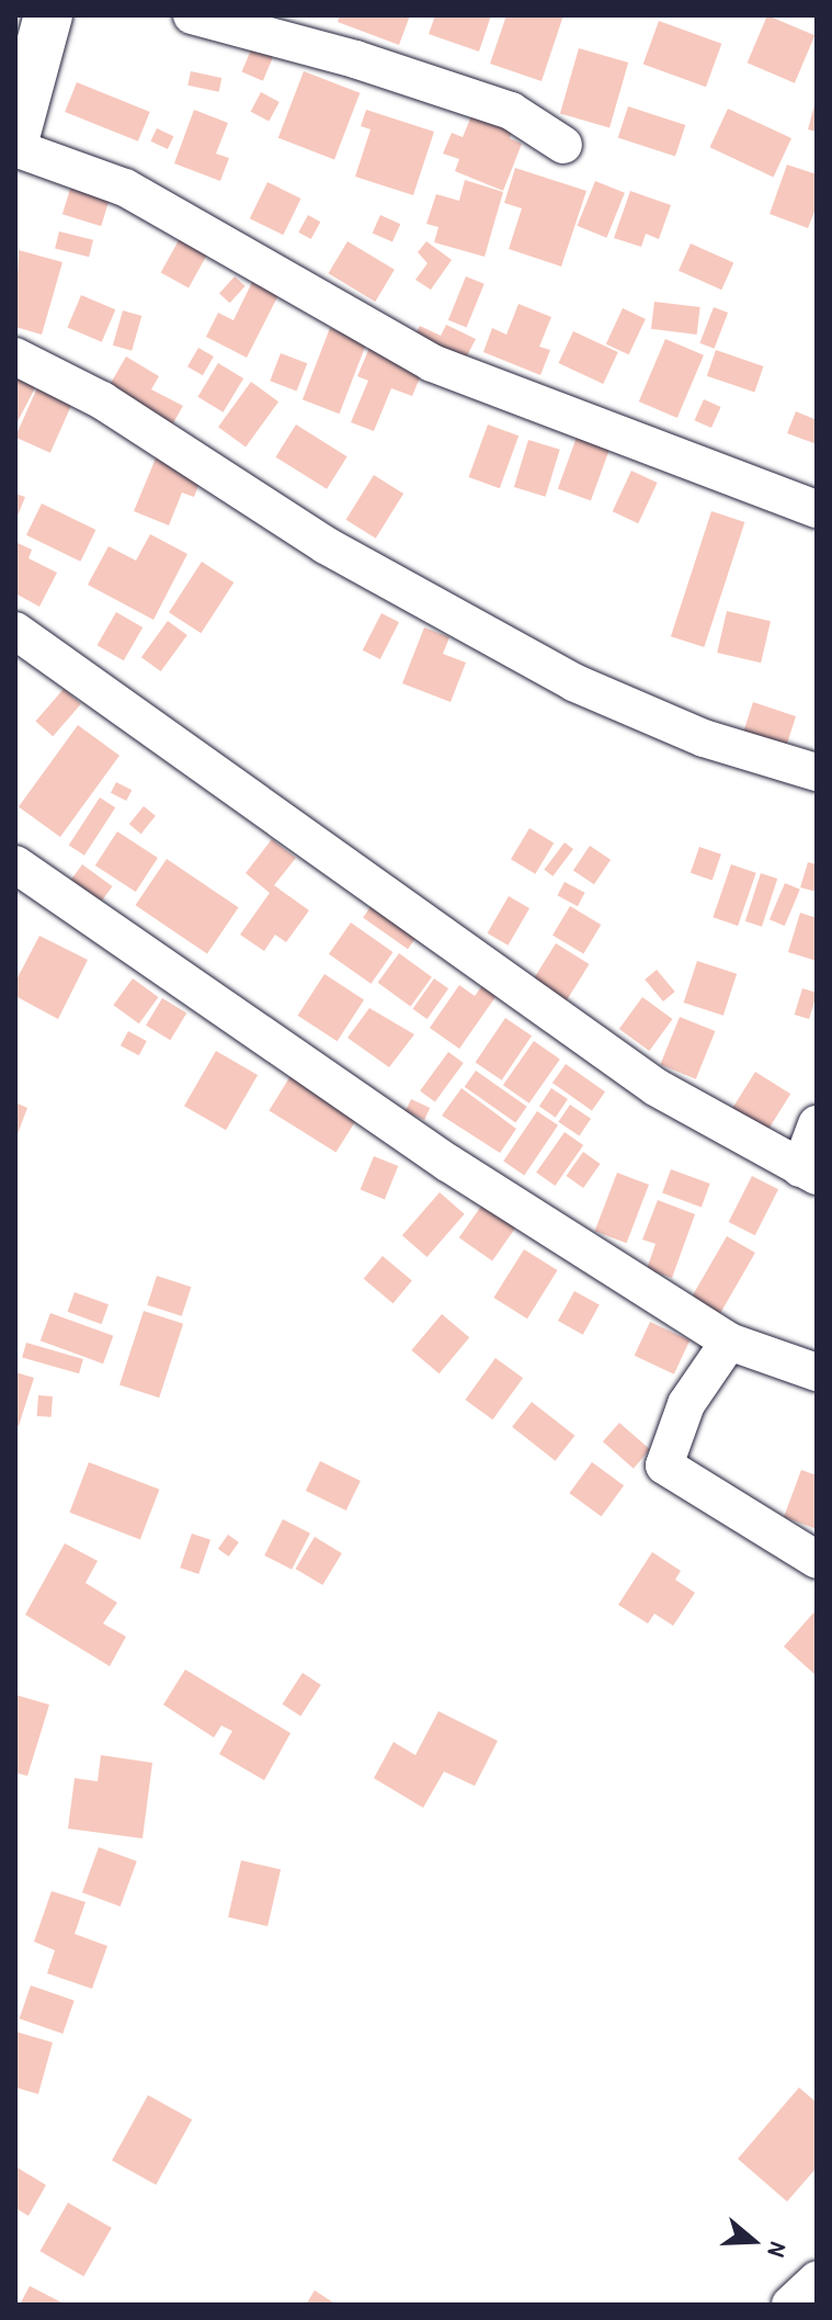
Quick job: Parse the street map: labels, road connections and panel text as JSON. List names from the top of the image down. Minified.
{"north":"right"}
